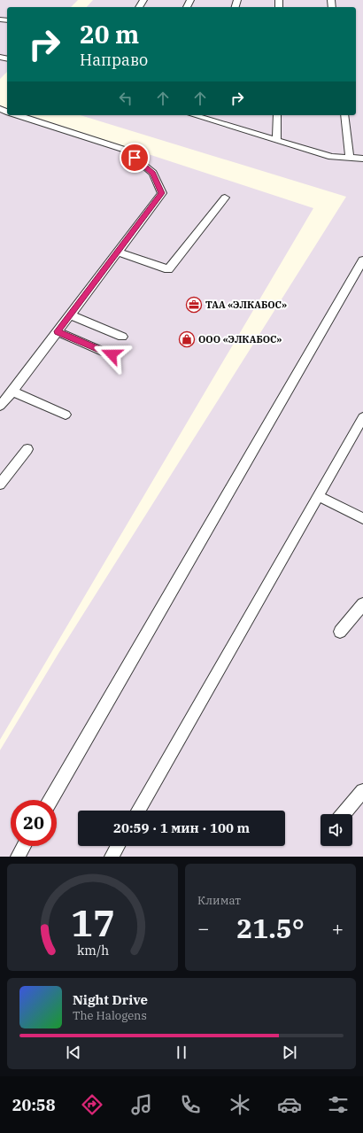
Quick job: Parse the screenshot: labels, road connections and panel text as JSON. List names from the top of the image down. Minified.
{"places":{"office":["ТАА «ЭЛКАБОС»"],"shop":["ООО «ЭЛКАБОС»"]},"page":{"turn":["20 m","Направо"],"limit":"20","trip":"20:59 · 1 мин · 100 m","tile":"Климат","heat":["−","21.5°","+"],"song":["Night Drive","The Halogens"],"tabs":"20:58","gauge":["17","km/h"]}}
